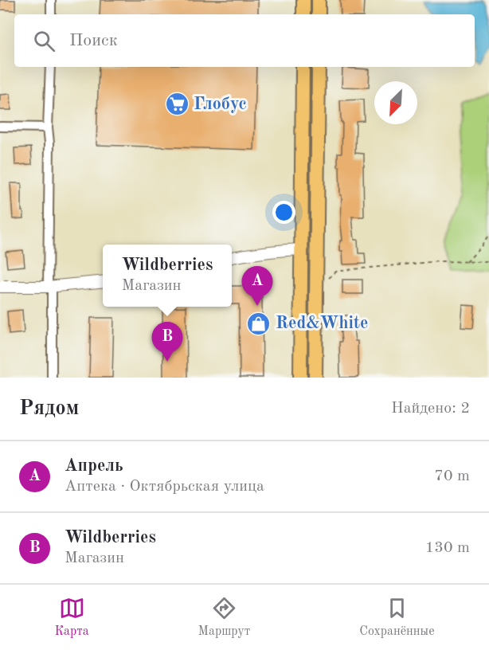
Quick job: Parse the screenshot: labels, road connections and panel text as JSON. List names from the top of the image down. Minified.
{"places":{"supermarket":["Глобус"],"shop":["Red&White"]},"north":"bottom left","page":{"search":"Поиск","popup":["Wildberries","Магазин"],"pins":["A","B"],"heading":["Рядом","Найдено: 2"],"list":[{"mark":"A","name":"Апрель","note":"Аптека · Октябрьская улица","value":"70 m"},{"mark":"B","name":"Wildberries","note":"Магазин","value":"130 m"}],"nav":["Карта","Маршрут","Сохранённые"]}}
